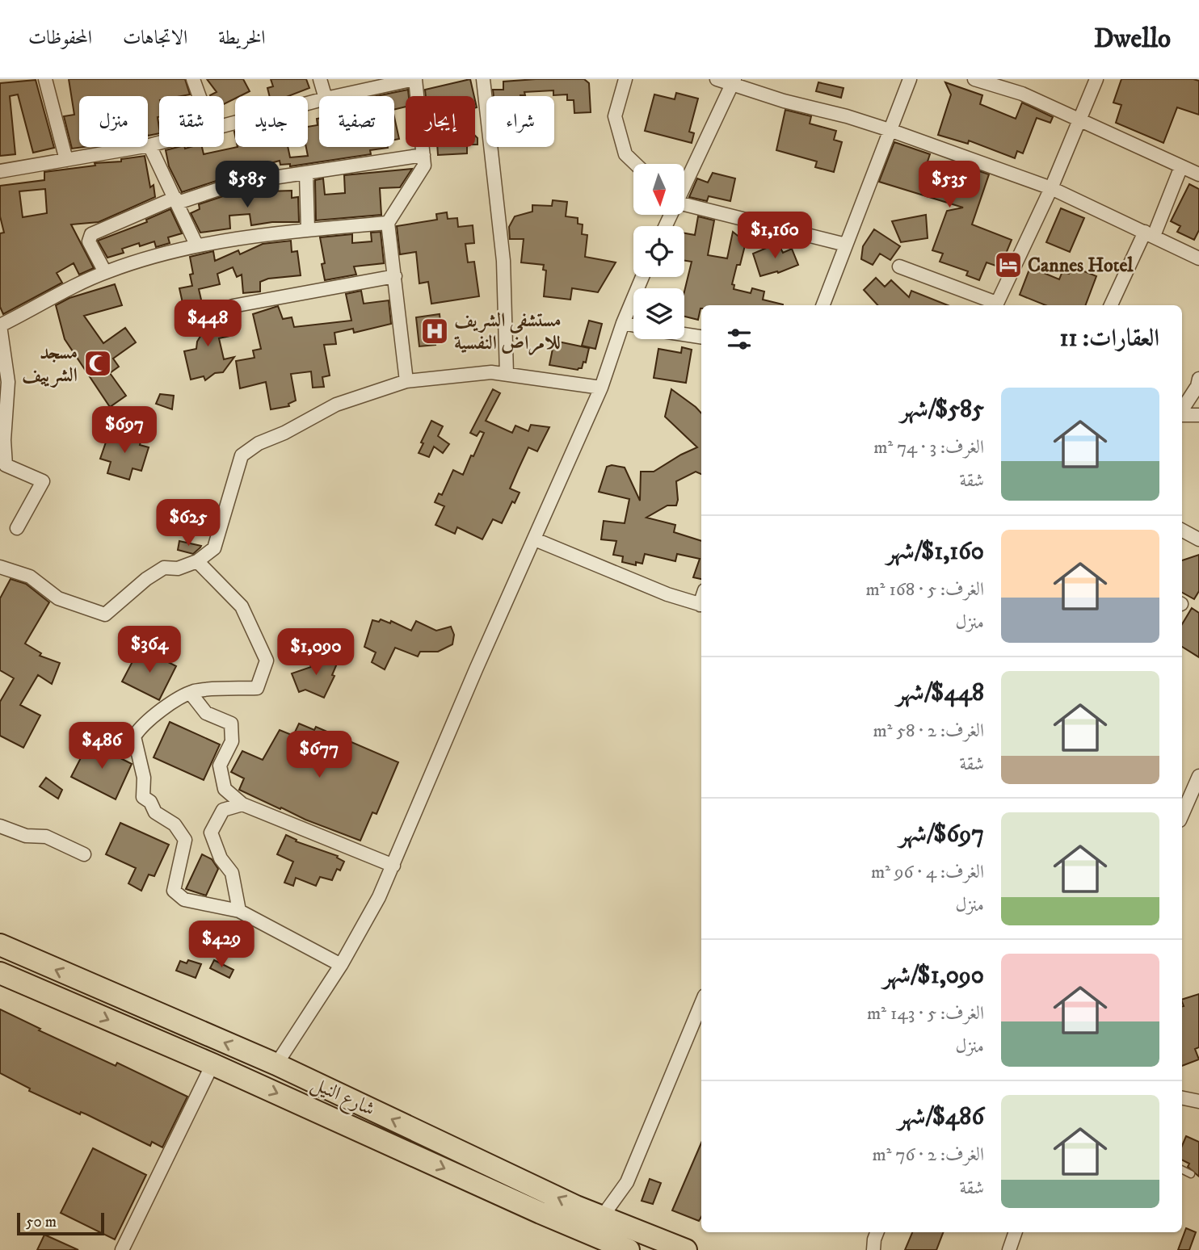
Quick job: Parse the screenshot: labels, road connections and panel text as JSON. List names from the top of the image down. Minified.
{"streets":{"main road":["شارع النيل"]},"places":{"hotel":["Cannes Hotel"],"hospital":["مستشفى الشريف للامراض النفسية"],"mosque":["مسجد الشرييف"]},"scale_bar":"50 m","north":"bottom","page":{"header":"Dwello","nav":["الخريطة","الاتجاهات","المحفوظات"],"chip":["شراء","إيجار","تصفية","جديد","شقة","منزل"],"price":["$585","$535","$1,160","$448","$697","$625","$364","$1,090","$486","$677","$429"],"heading":"العقارات: 11","list":[{"name":"$585/شهر","note":"الغرف: 3 · 74 m² · شقة"},{"name":"$1,160/شهر","note":"الغرف: 5 · 168 m² · منزل"},{"name":"$448/شهر","note":"الغرف: 2 · 58 m² · شقة"},{"name":"$697/شهر","note":"الغرف: 4 · 96 m² · منزل"},{"name":"$1,090/شهر","note":"الغرف: 5 · 143 m² · منزل"},{"name":"$486/شهر","note":"الغرف: 2 · 76 m² · شقة"}],"scale":"50 m"}}
